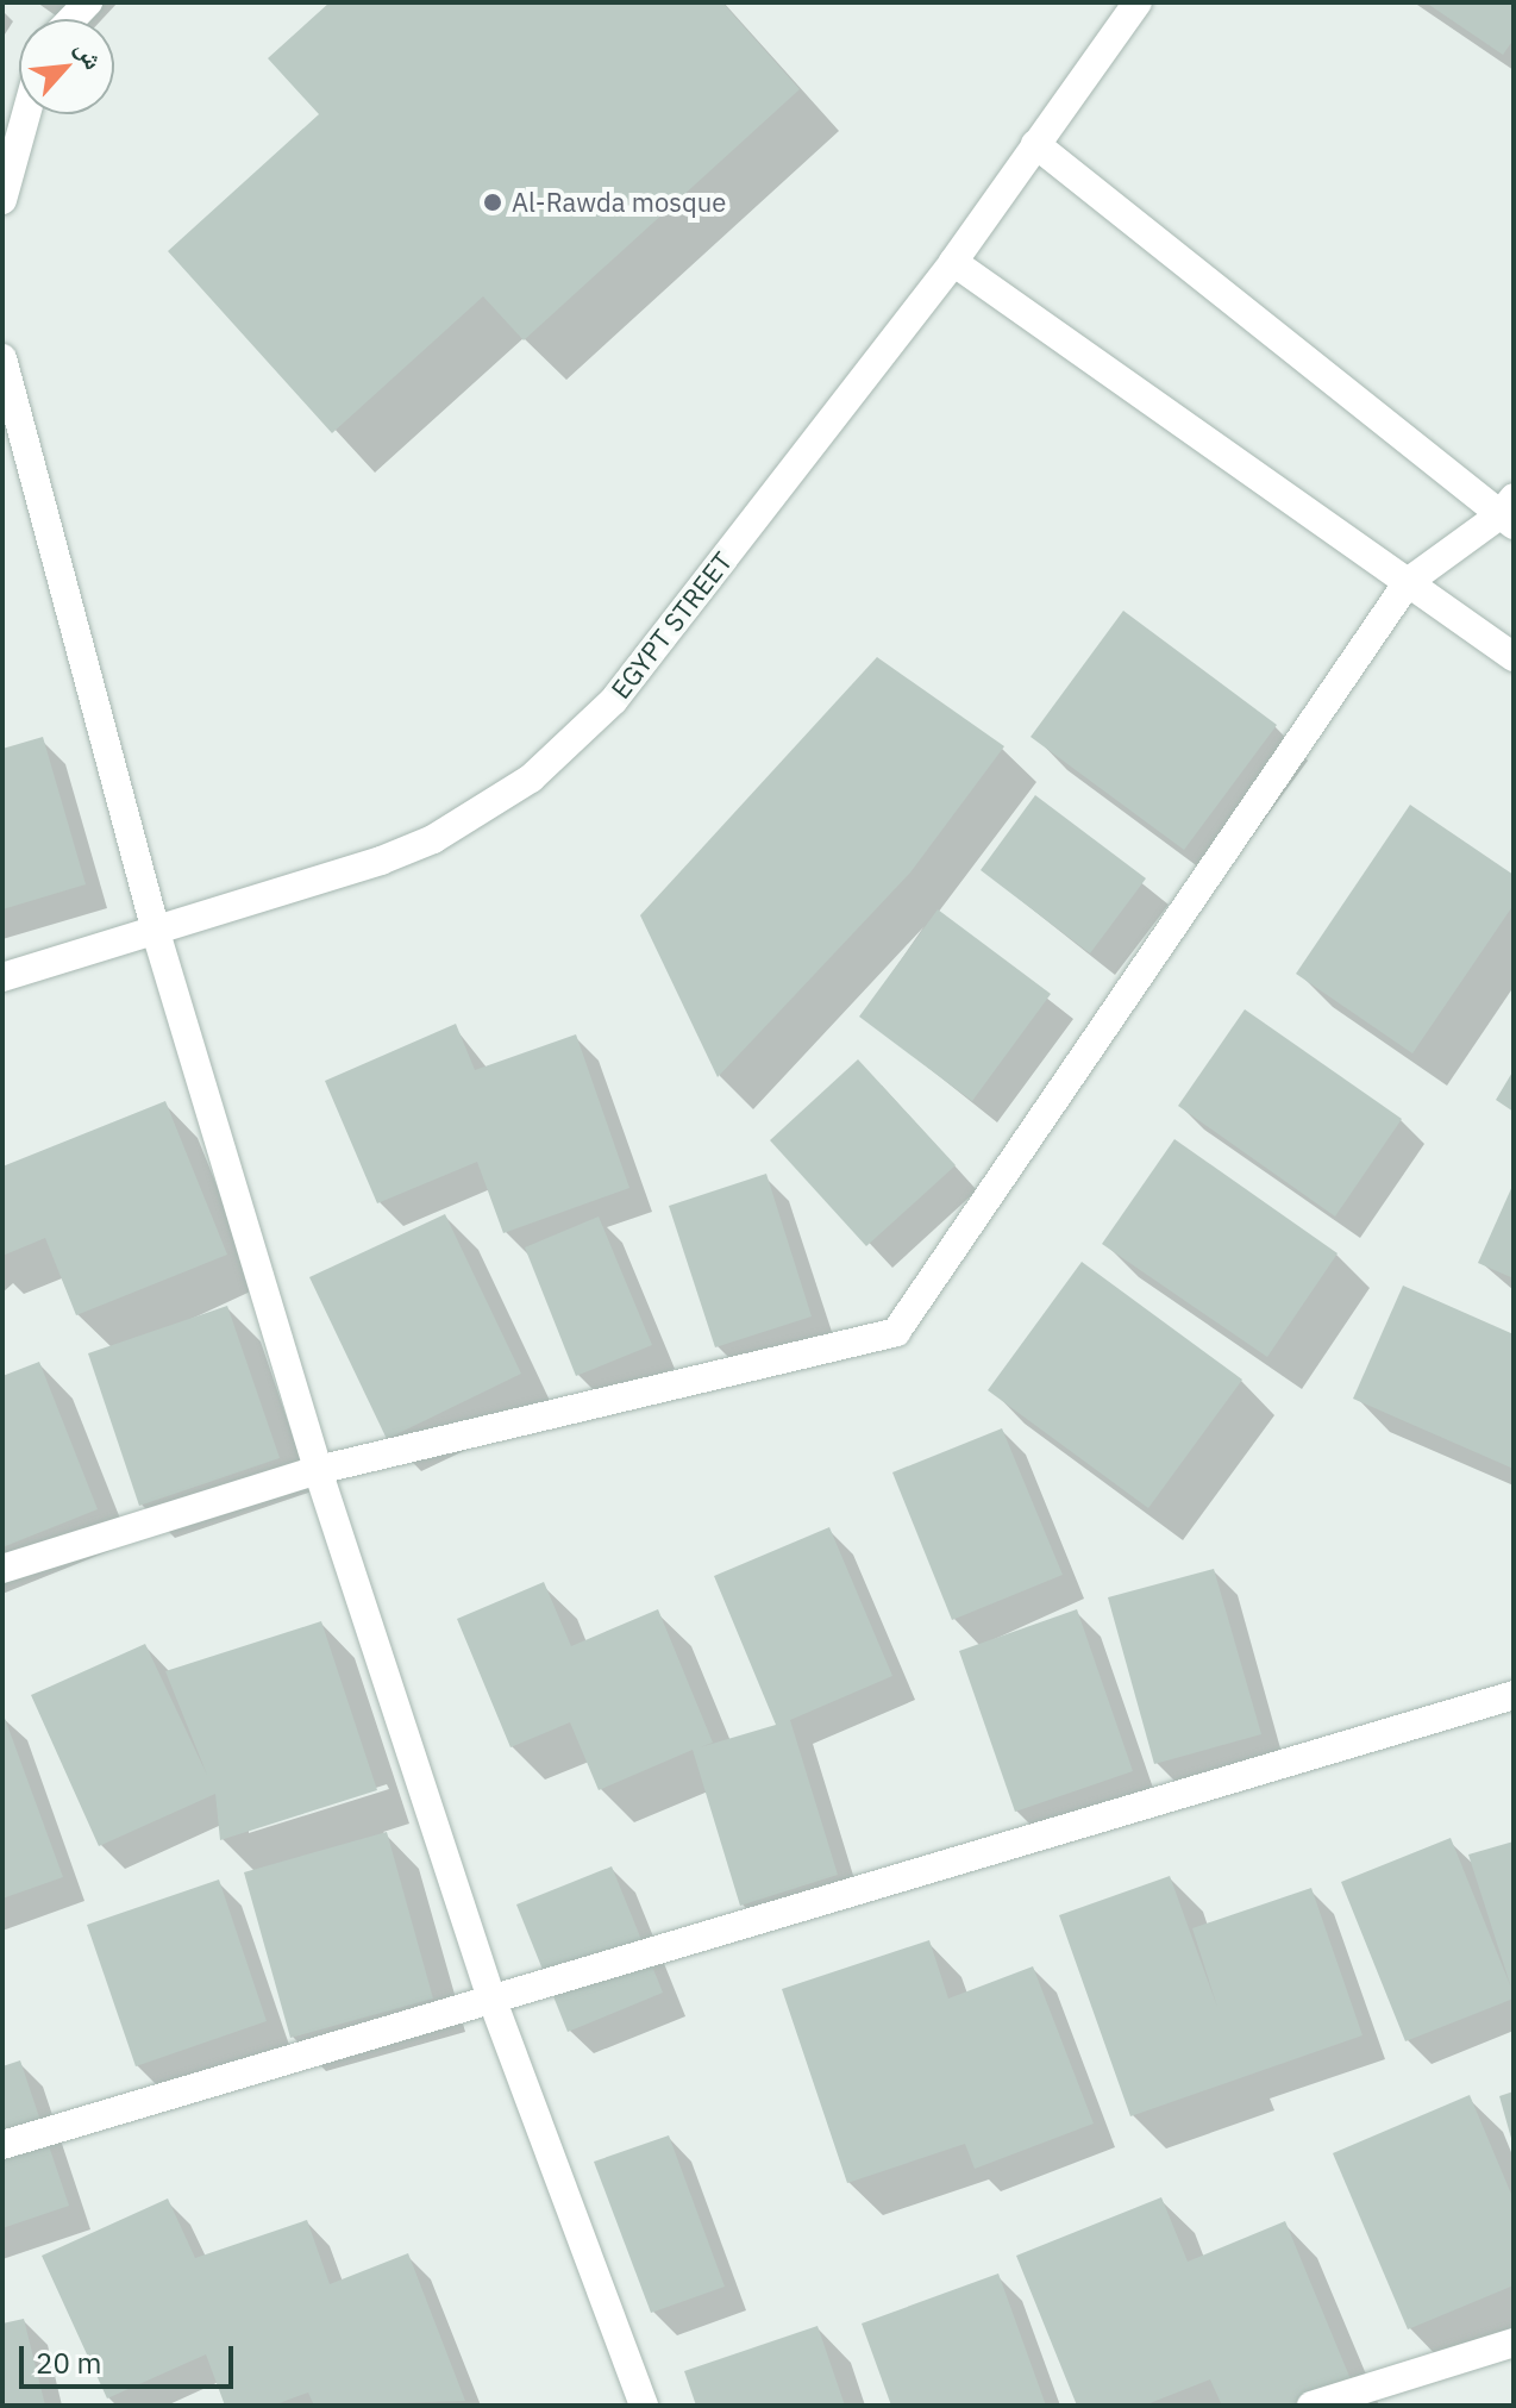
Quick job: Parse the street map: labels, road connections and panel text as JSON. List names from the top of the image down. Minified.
{"streets":{"street":["EGYPT STREET"]},"places":["Al-Rawda mosque"],"scale_bar":"20 m","north":"top right"}
